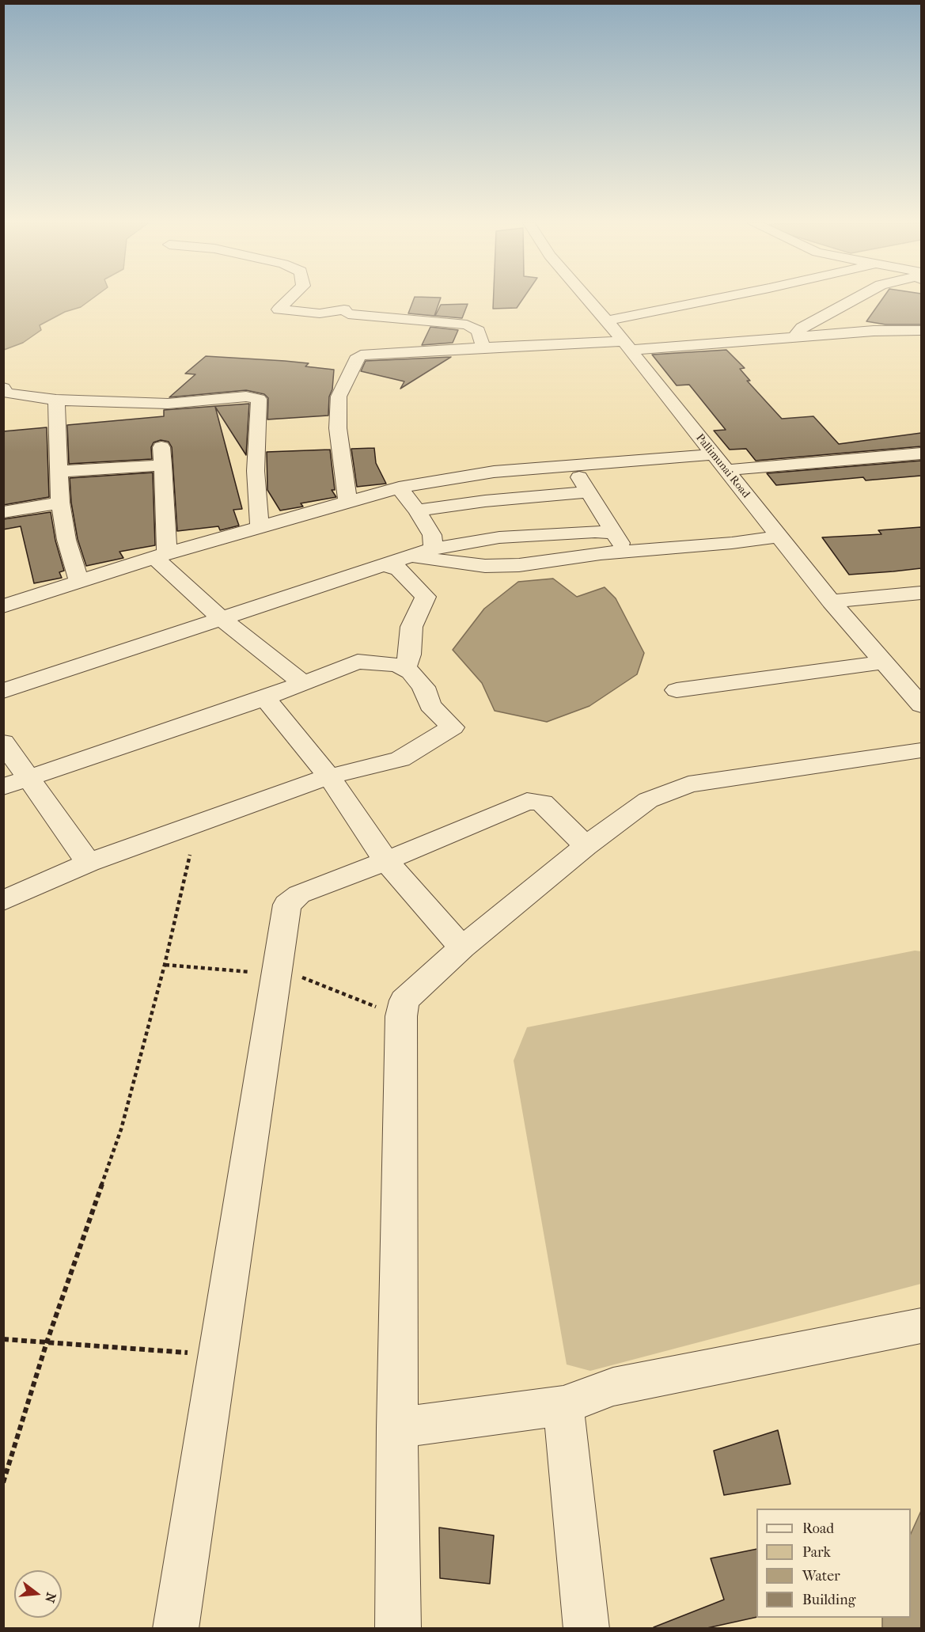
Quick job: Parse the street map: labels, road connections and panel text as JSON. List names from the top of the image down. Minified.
{"streets":{"street":["Pallimunai Road"]},"legend":["Road","Park","Water","Building"],"north":"right"}
